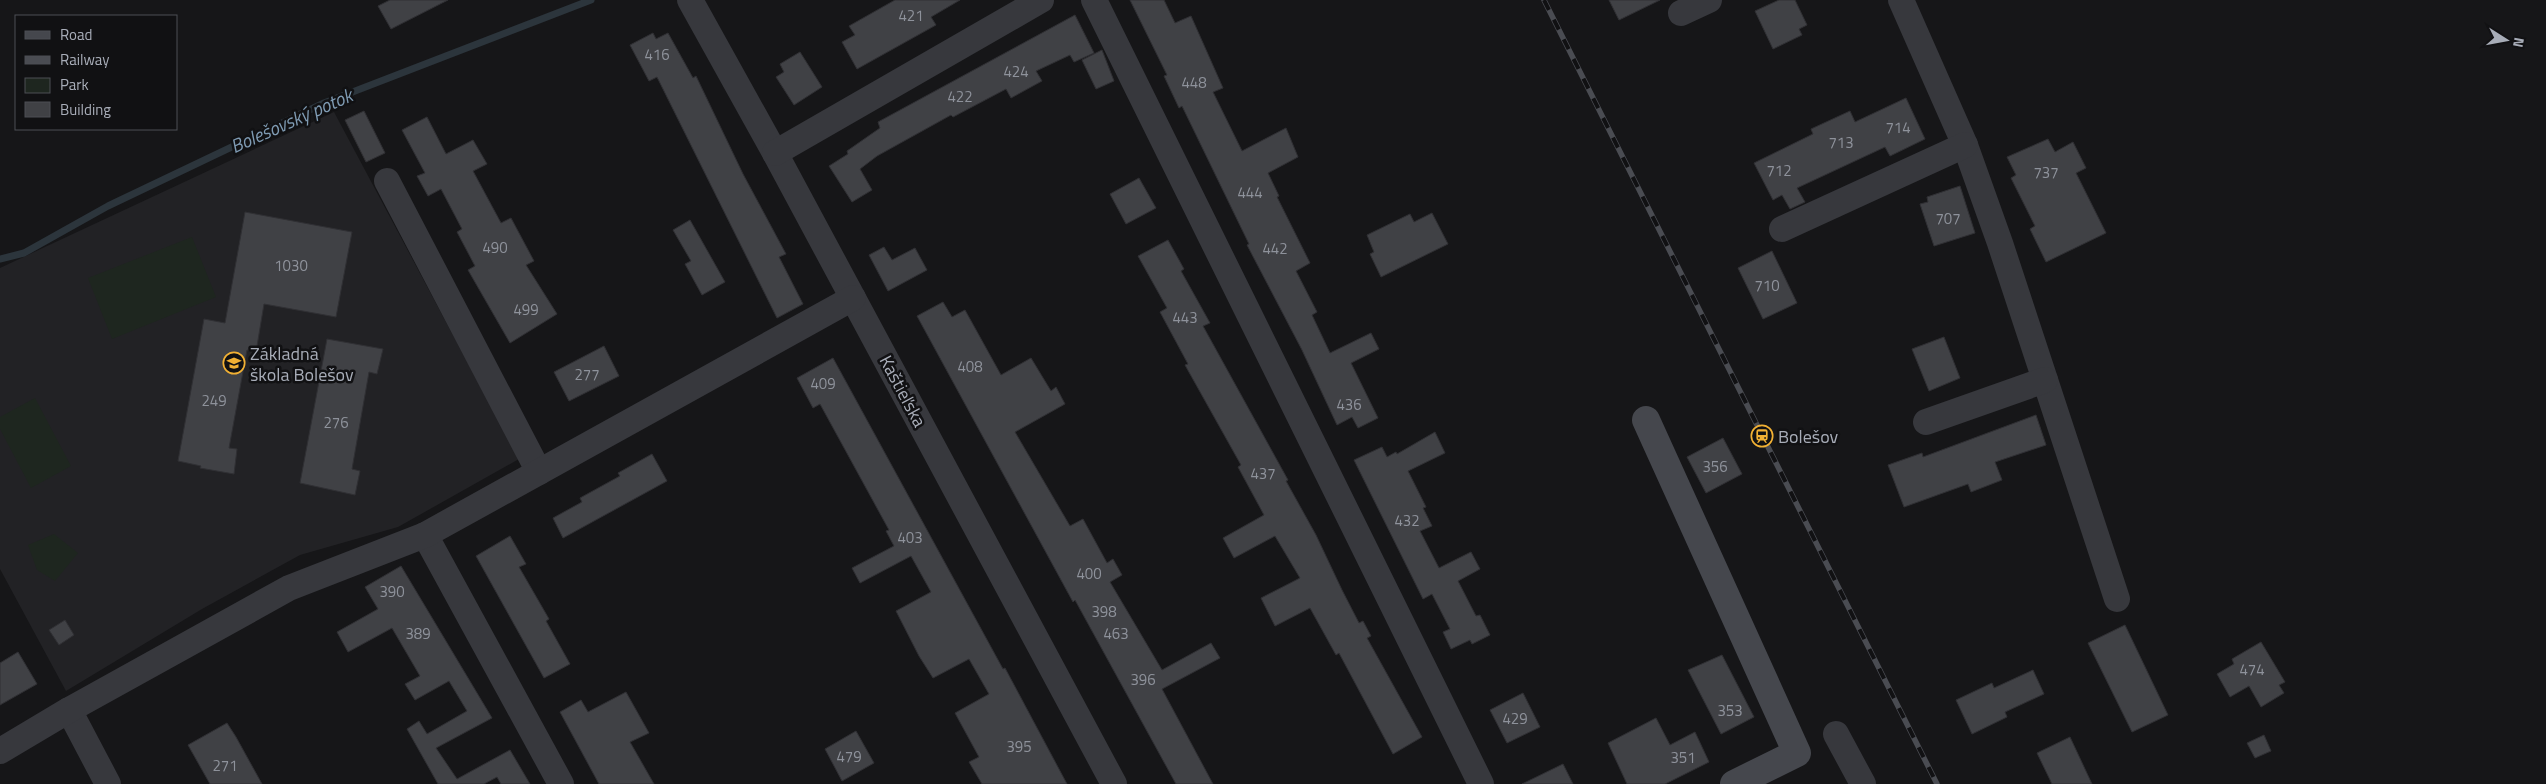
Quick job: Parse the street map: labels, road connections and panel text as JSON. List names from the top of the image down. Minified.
{"streets":{"street":["Kaštieľska"]},"water":["Bolešovský potok"],"places":{"school or university":["Základná škola Bolešov"],"station":["Bolešov"]},"house_numbers":["421","416","424","448","422","714","713","712","737","444","707","490","442","1030","710","499","443","408","277","409","249","436","276","356","437","432","403","400","390","398","389","463","474","396","353","429","395","479","351","271"],"legend":["Road","Railway","Park","Building"],"north":"right"}
